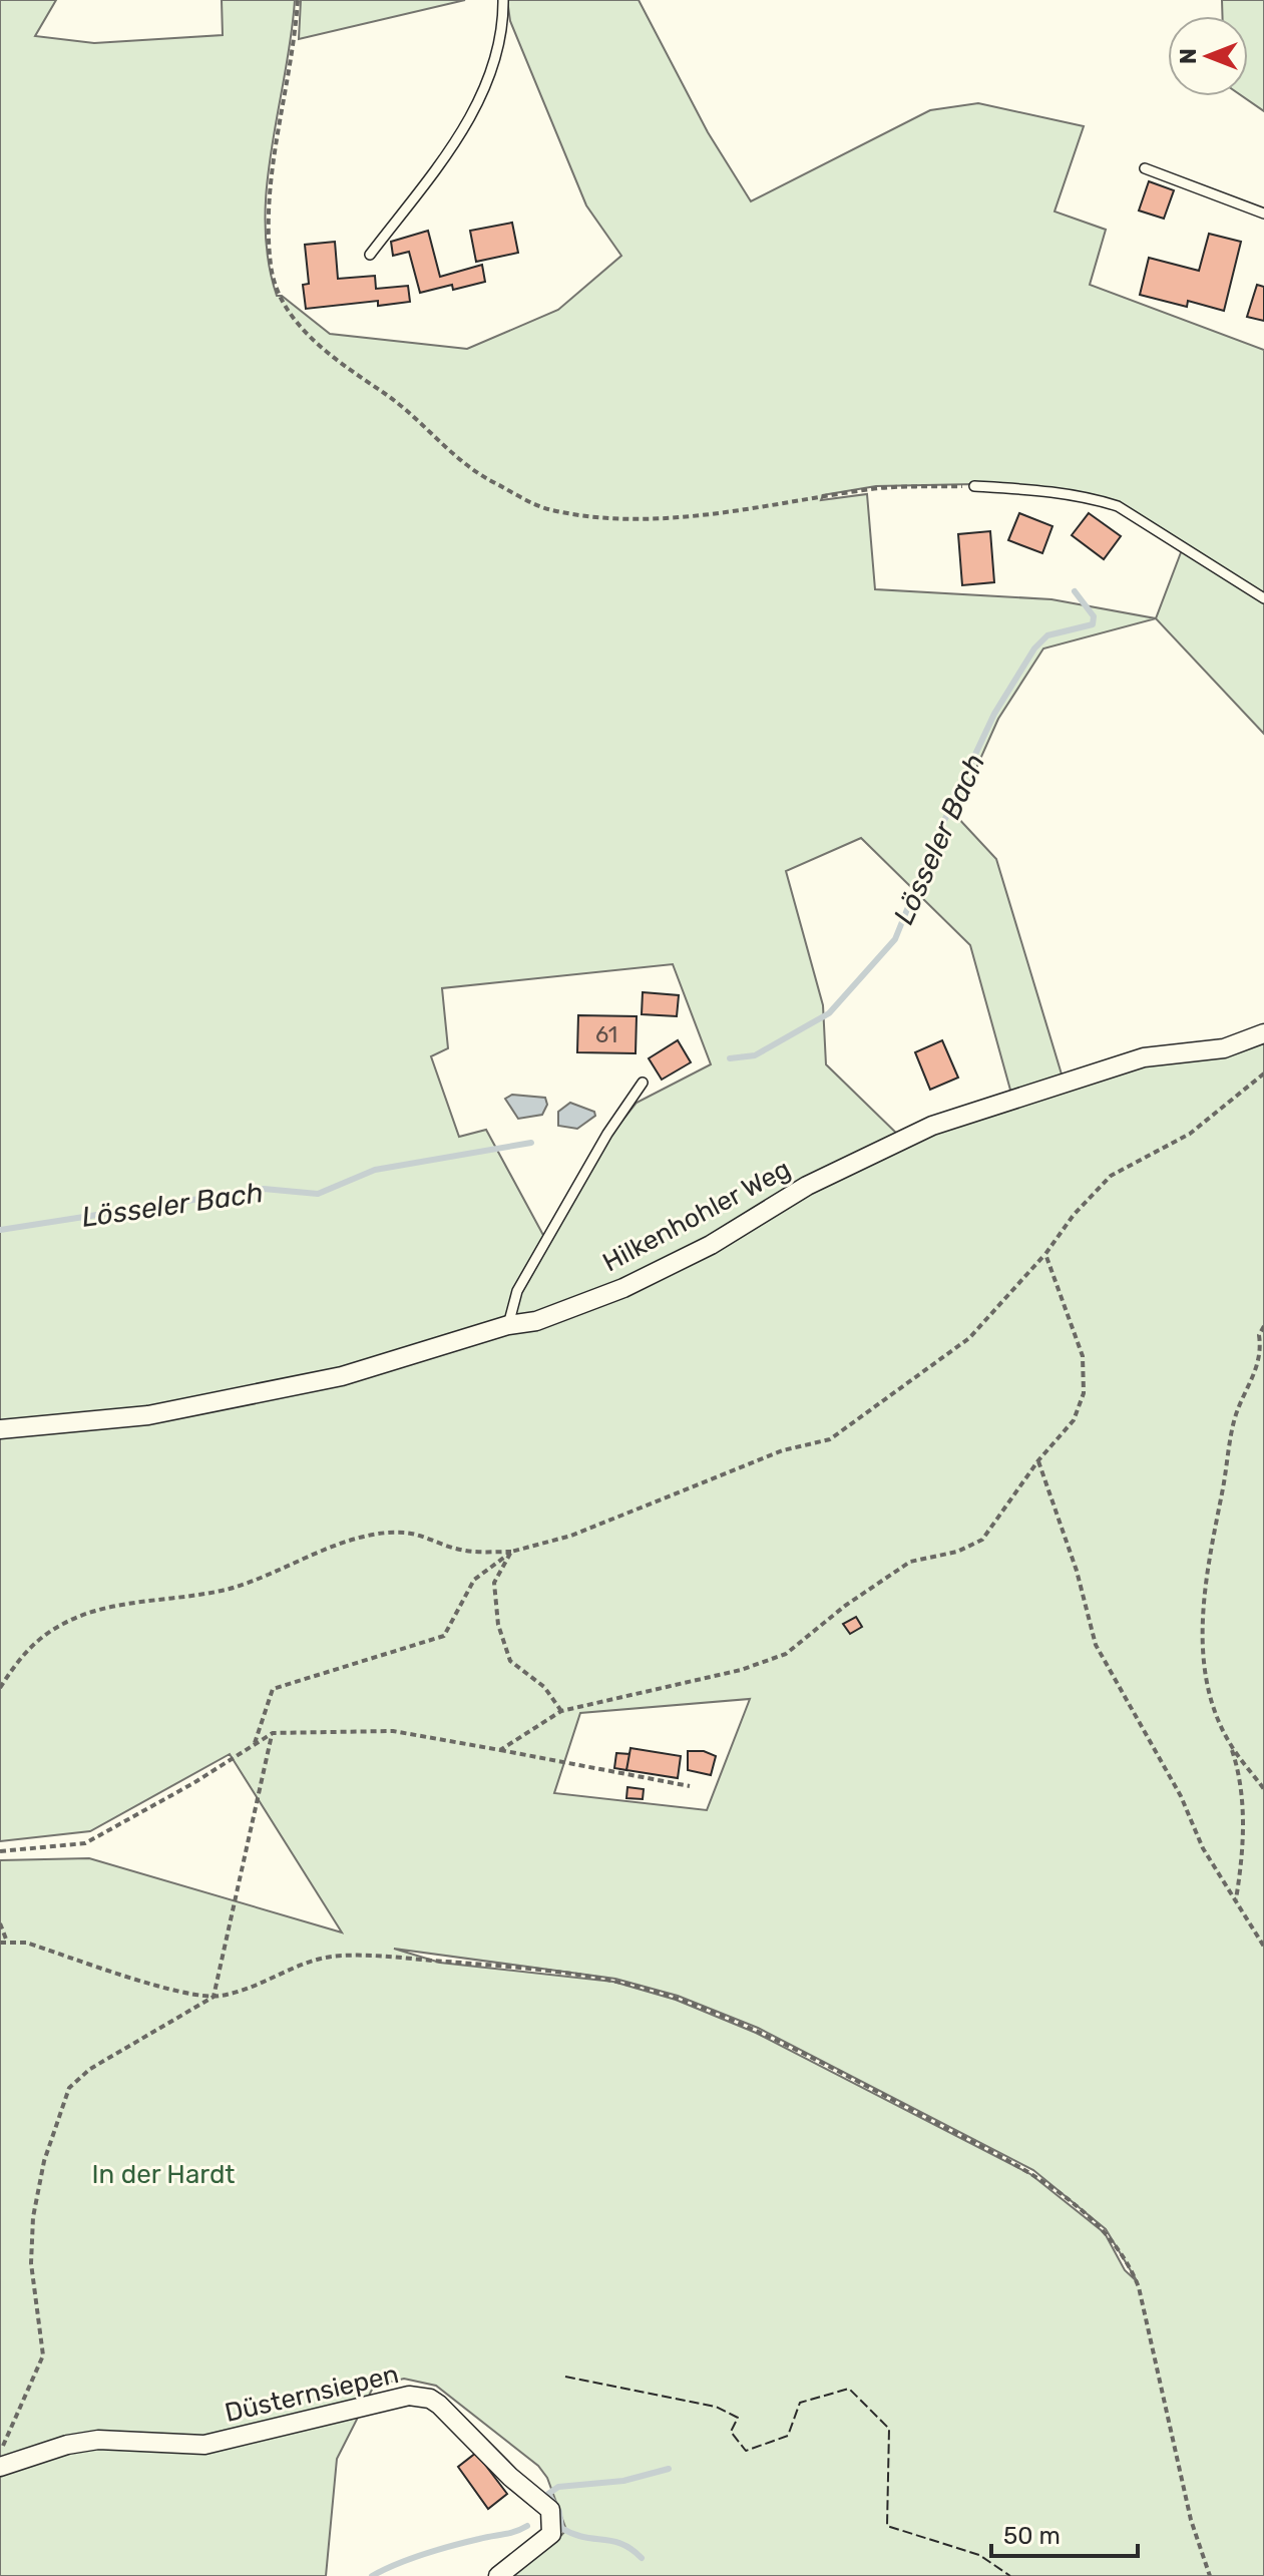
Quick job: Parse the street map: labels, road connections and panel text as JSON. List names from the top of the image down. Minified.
{"streets":{"street":["Hilkenhohler Weg","Düsternsiepen"]},"water":["Lösseler Bach"],"parks":["In der Hardt"],"house_numbers":["61"],"scale_bar":"50 m","north":"left"}
